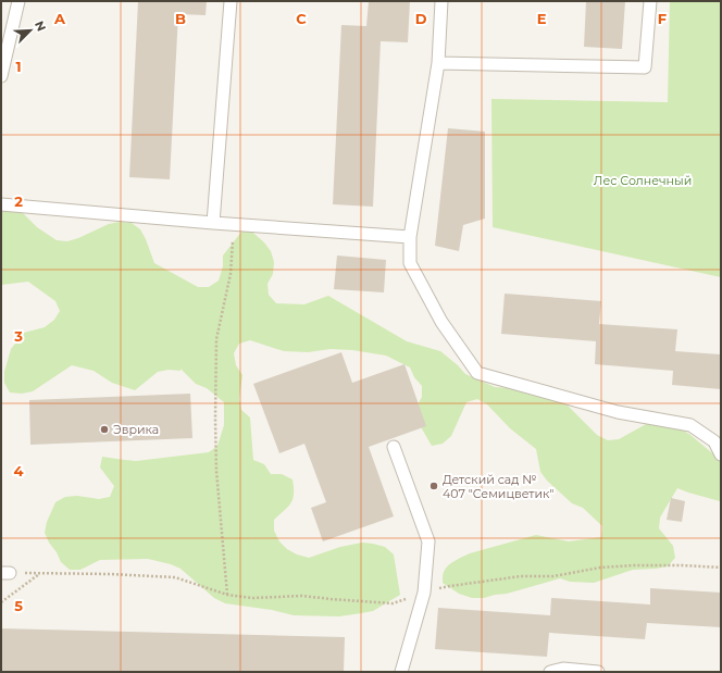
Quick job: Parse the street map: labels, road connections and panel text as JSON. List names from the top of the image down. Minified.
{"parks":["Лес Солнечный"],"places":["Эврика","Детский сад № 407 \"Семицветик\""],"north":"top right","grid":{"columns":["A","B","C","D","E","F"],"rows":["1","2","3","4","5"]}}
